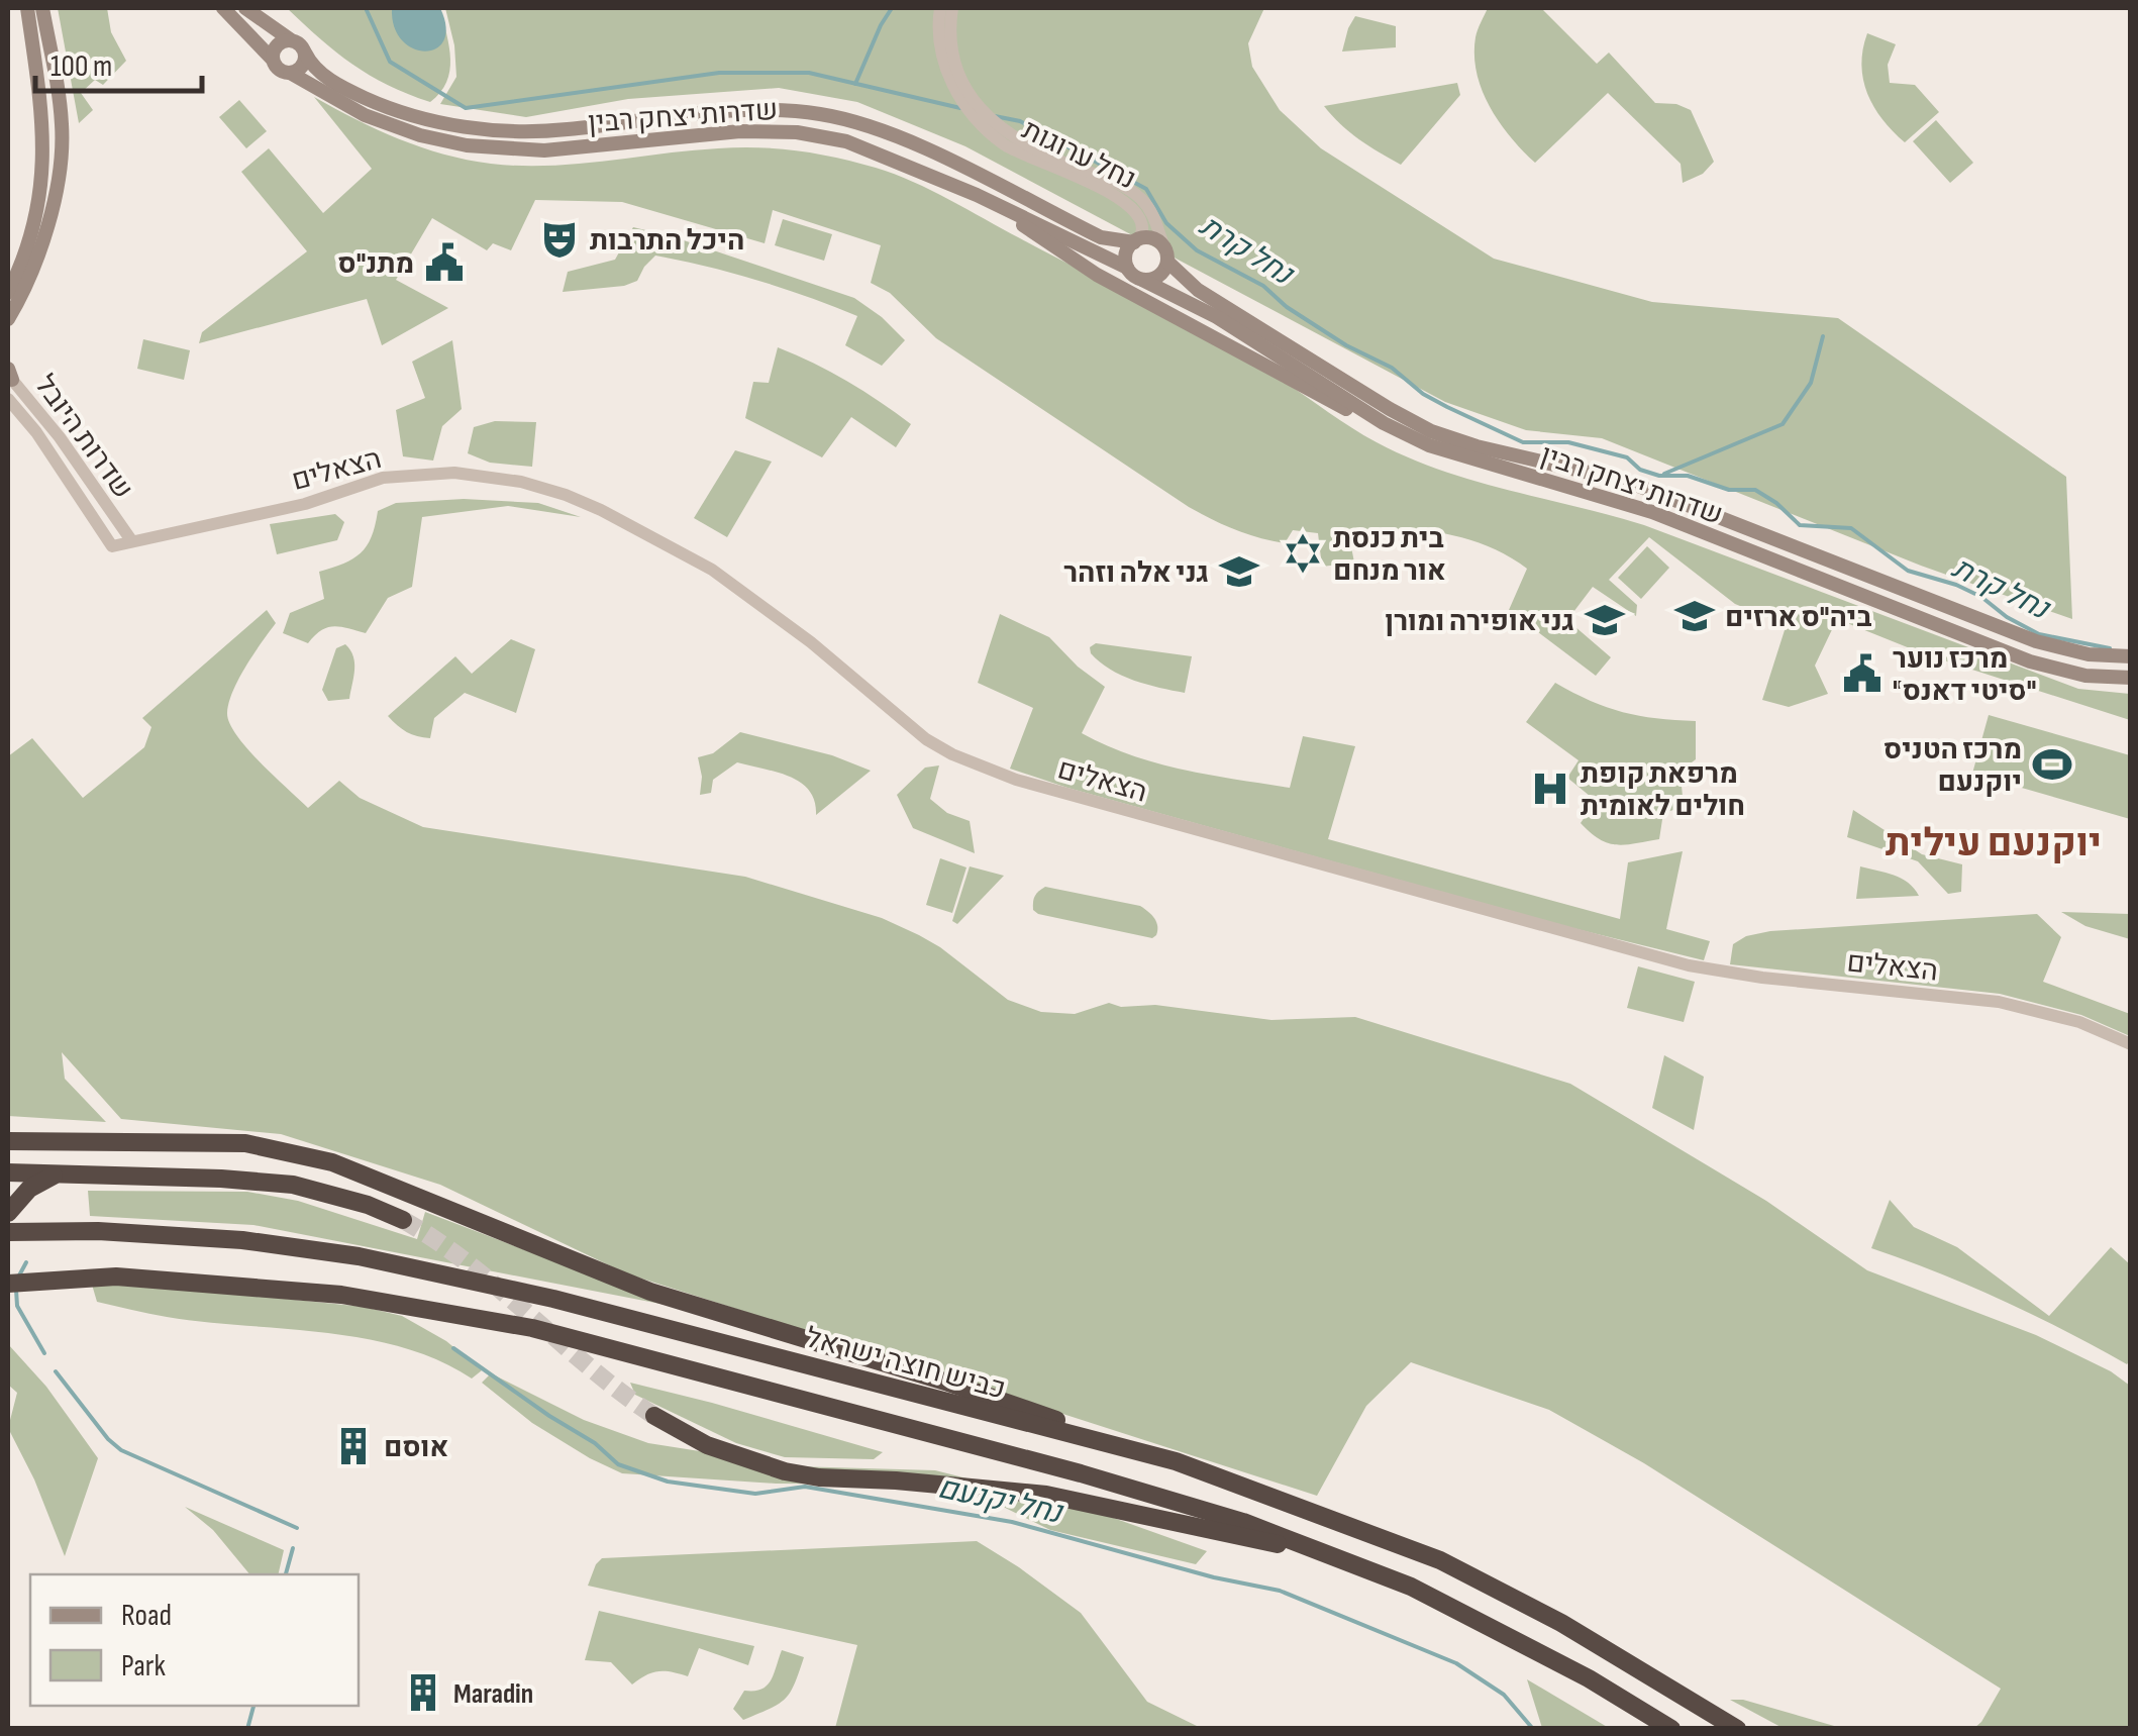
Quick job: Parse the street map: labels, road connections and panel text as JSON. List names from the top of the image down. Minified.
{"streets":{"highway":["כביש חוצה ישראל"],"main road":["שדרות יצחק רבין"],"street":["נחל ערוגות","שדרות היובל","הצאלים"]},"crossings":[["שדרות יצחק רבין","נחל ערוגות"],["שדרות היובל","הצאלים"]],"districts":["יוקנעם עילית"],"water":["נחל קרת","נחל יקנעם"],"places":{"theatre":["היכל התרבות"],"public building":["מתנ\"ס","מרכז נוער \"סיטי דאנס\""],"synagogue":["בית כנסת אור מנחם"],"school or university":["גני אלה וזהר","ביה\"ס ארזים","גני אופירה ומורן"],"sports":["מרכז הטניס יוקנעם"],"hospital":["מרפאת קופת חולים לאומית"],"building":["אוסם","Maradin"]},"legend":["Road","Park"],"scale_bar":"100 m"}
